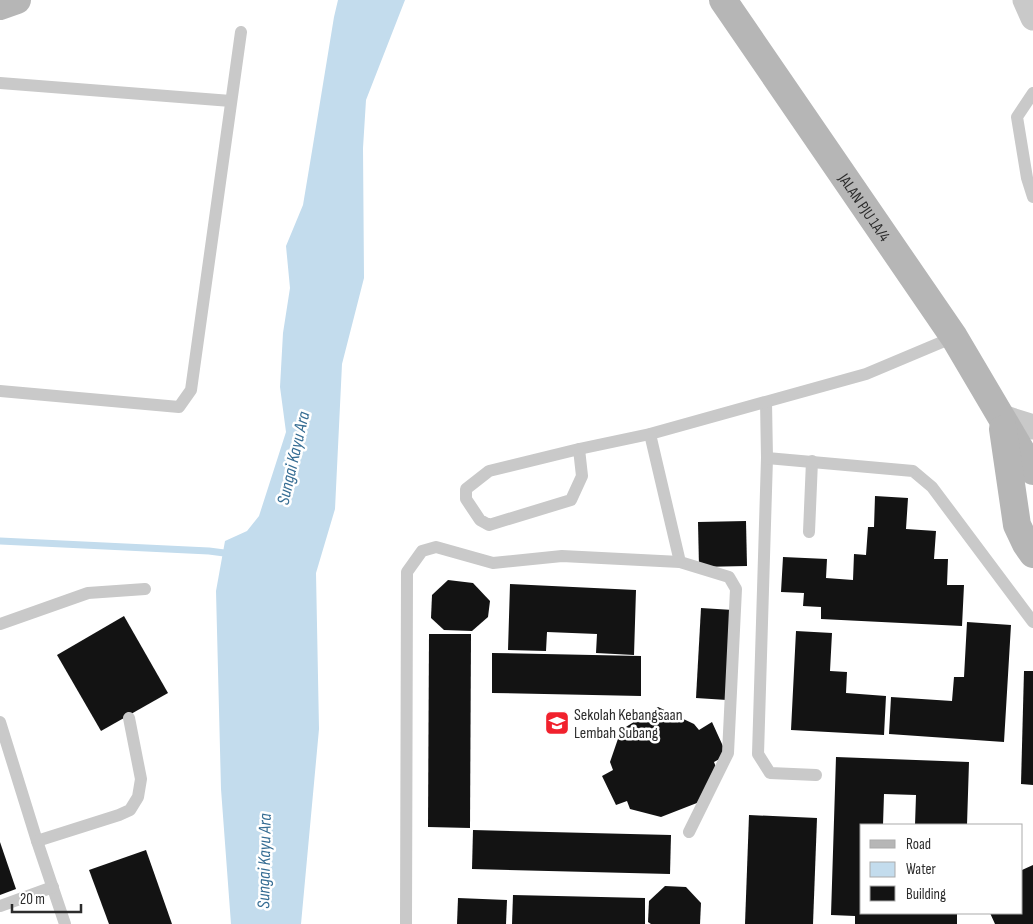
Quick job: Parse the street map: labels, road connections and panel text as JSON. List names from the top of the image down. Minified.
{"streets":{"street":["JALAN PJU 1A/4"]},"water":["Sungai Kayu Ara"],"places":{"school or university":["Sekolah Kebangsaan Lembah Subang"]},"legend":["Road","Water","Building"],"scale_bar":"20 m"}
